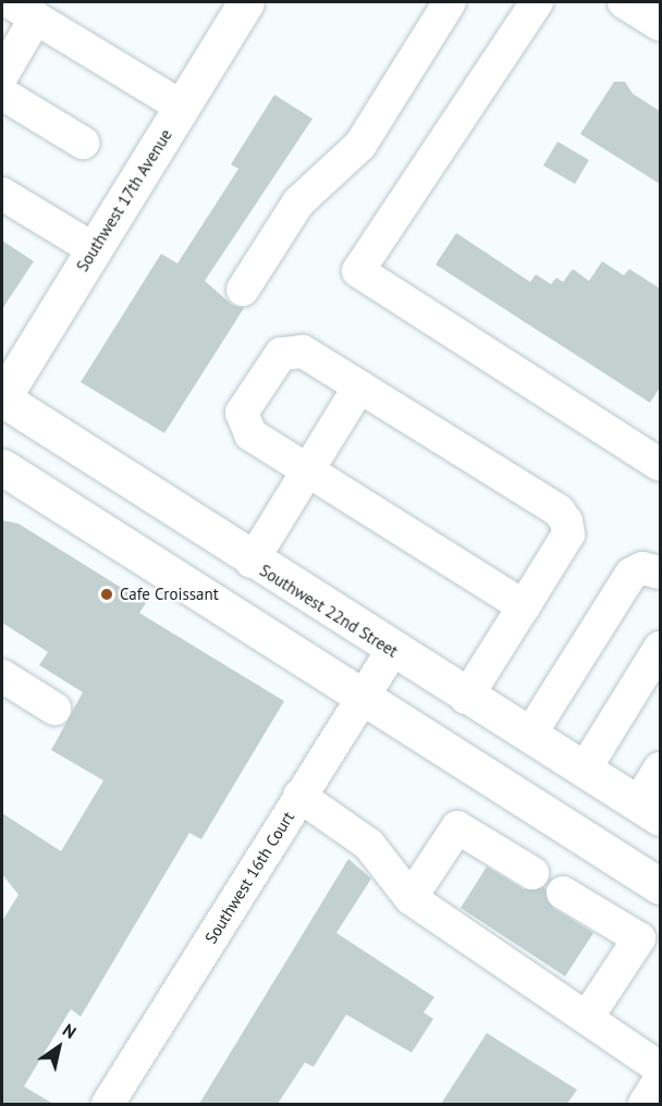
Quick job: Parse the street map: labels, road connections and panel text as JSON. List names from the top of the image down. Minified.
{"streets":{"main road":["Southwest 17th Avenue","Southwest 22nd Street"],"street":["Southwest 16th Court"]},"crossings":[["Southwest 17th Avenue","Southwest 22nd Street"],["Southwest 22nd Street","Southwest 16th Court"]],"places":["Cafe Croissant"],"north":"top right"}
